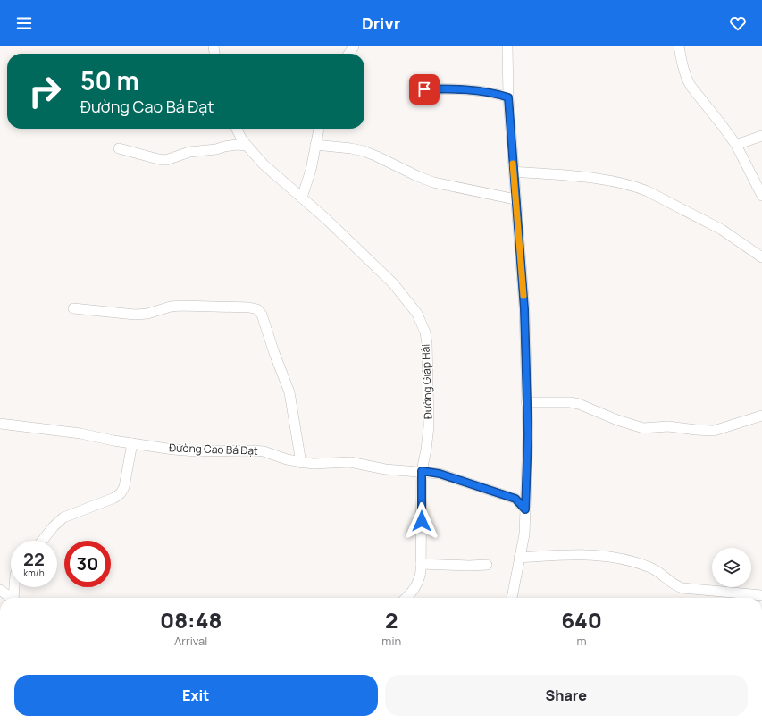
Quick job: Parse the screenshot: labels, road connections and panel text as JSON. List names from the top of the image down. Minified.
{"streets":{"street":["Đường Giáp Hải","Đường Cao Bá Đạt"]},"crossings":[["Đường Giáp Hải","Đường Cao Bá Đạt"]],"page":{"header":"Drivr","turn":["50 m","Đường Cao Bá Đạt"],"speed":"22 km/h","limit":"30","eta":["08:48","Arrival","2","min","640","m"],"buttons":["Exit","Share"]}}
